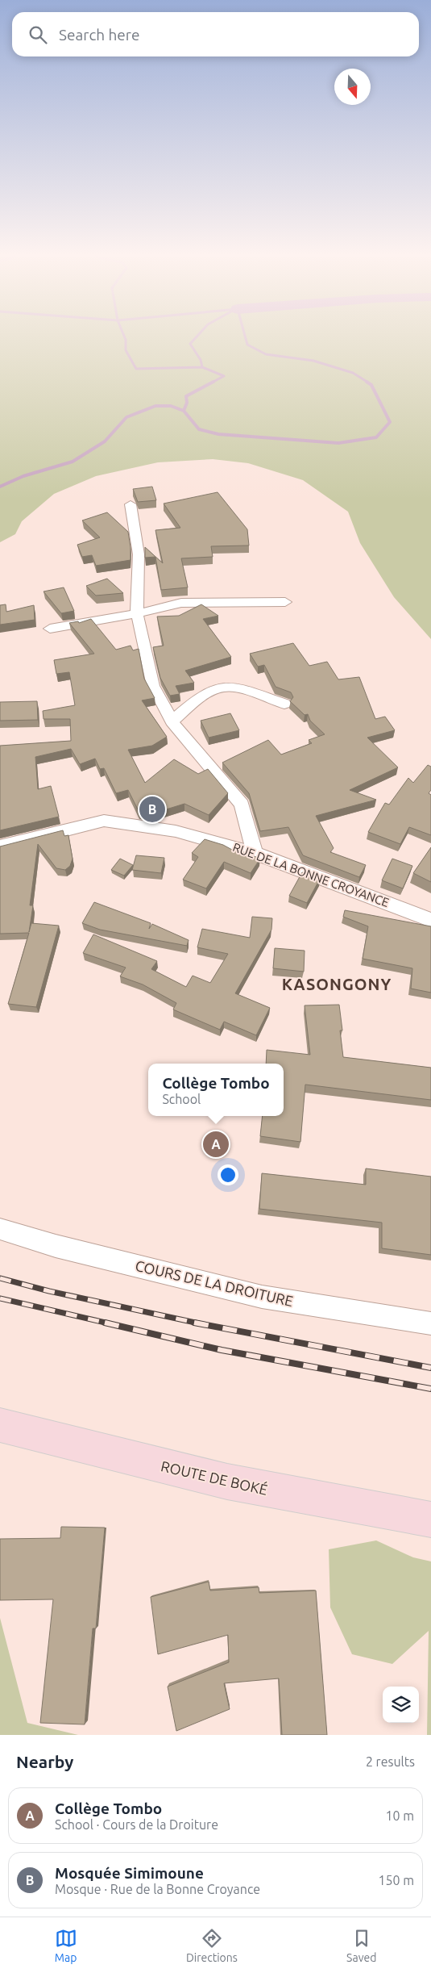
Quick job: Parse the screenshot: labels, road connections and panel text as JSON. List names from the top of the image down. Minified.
{"streets":{"main road":["ROUTE DE BOKÉ"],"street":["RUE DE LA BONNE CROYANCE","COURS DE LA DROITURE"]},"districts":["KASONGONY"],"north":"bottom","page":{"search":"Search here","pins":["B","A"],"popup":["Collège Tombo","School"],"heading":["Nearby","2 results"],"list":[{"mark":"A","name":"Collège Tombo","note":"School · Cours de la Droiture","value":"10 m"},{"mark":"B","name":"Mosquée Simimoune","note":"Mosque · Rue de la Bonne Croyance","value":"150 m"}],"nav":["Map","Directions","Saved"]}}
